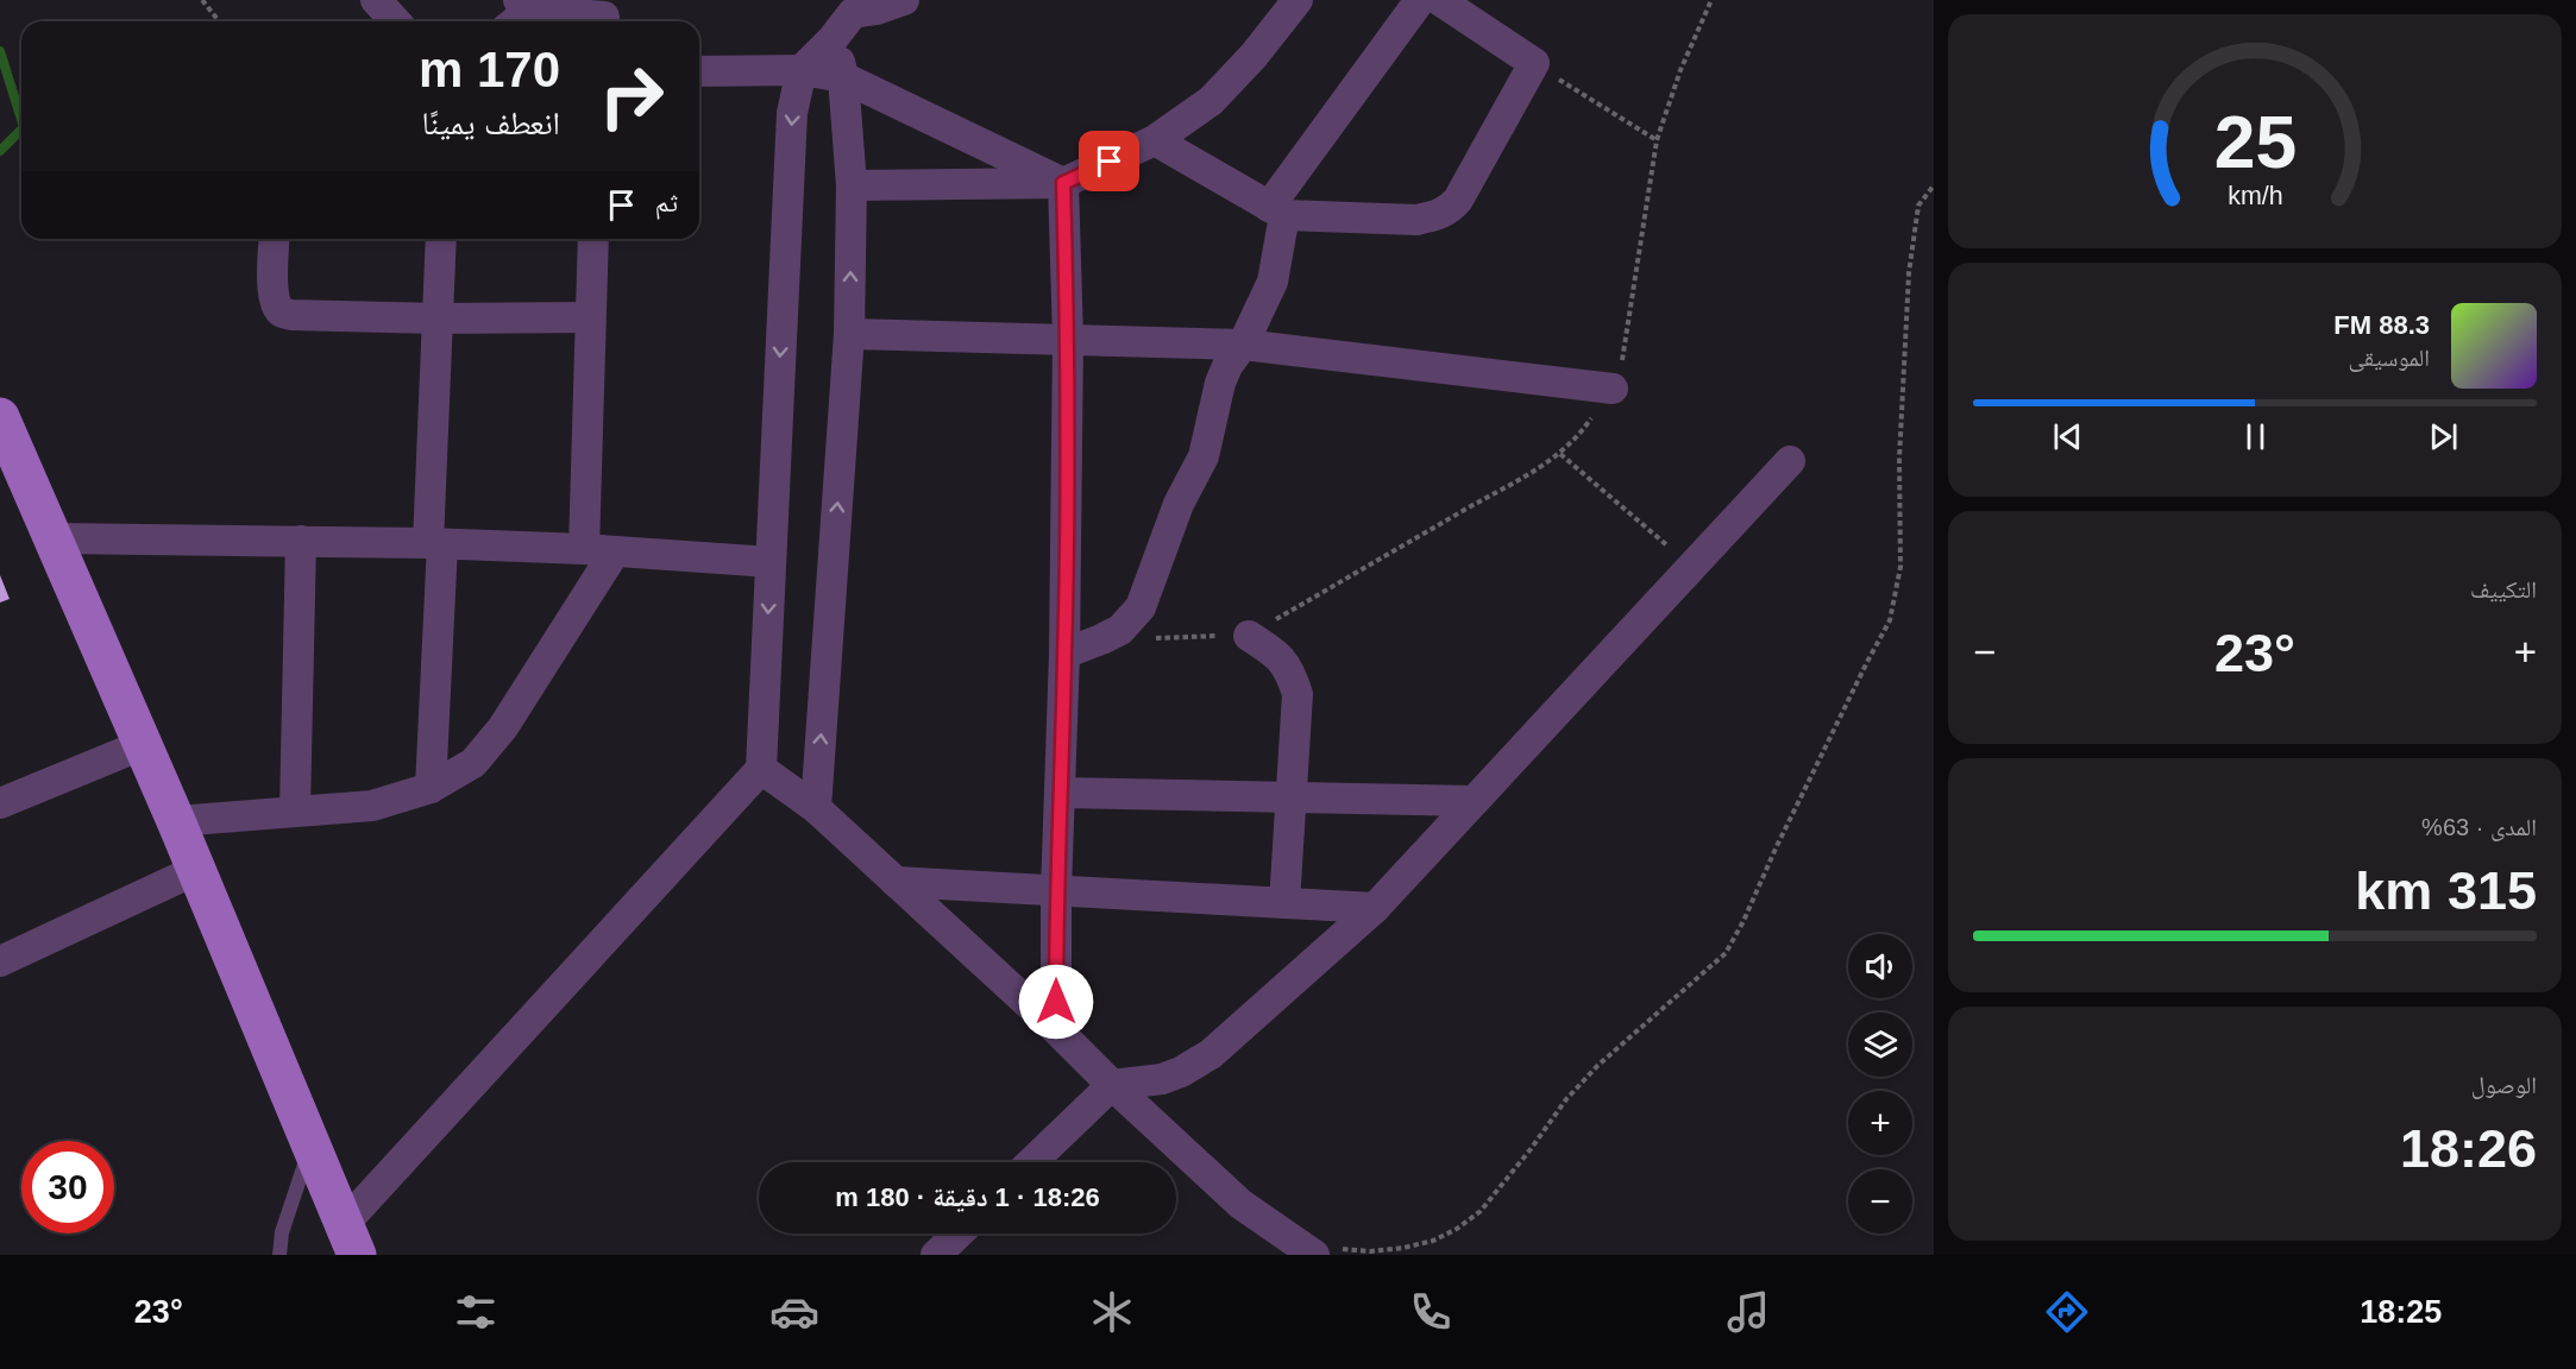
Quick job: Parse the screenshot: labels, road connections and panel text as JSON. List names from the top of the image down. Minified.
{"page":{"turn":["170 m","انعطف يمينًا"],"then":"ثم","song":["88.3 FM","الموسيقى"],"tile":["التكييف",["المدى · 63%","315 km"],["الوصول","18:26"]],"heat":["−","23°","+"],"map_buttons":["+","−"],"limit":"30","trip":"18:26 · 1 دقيقة · 180 m","tabs":["18:25","23°"],"gauge":["25","km/h"]}}
